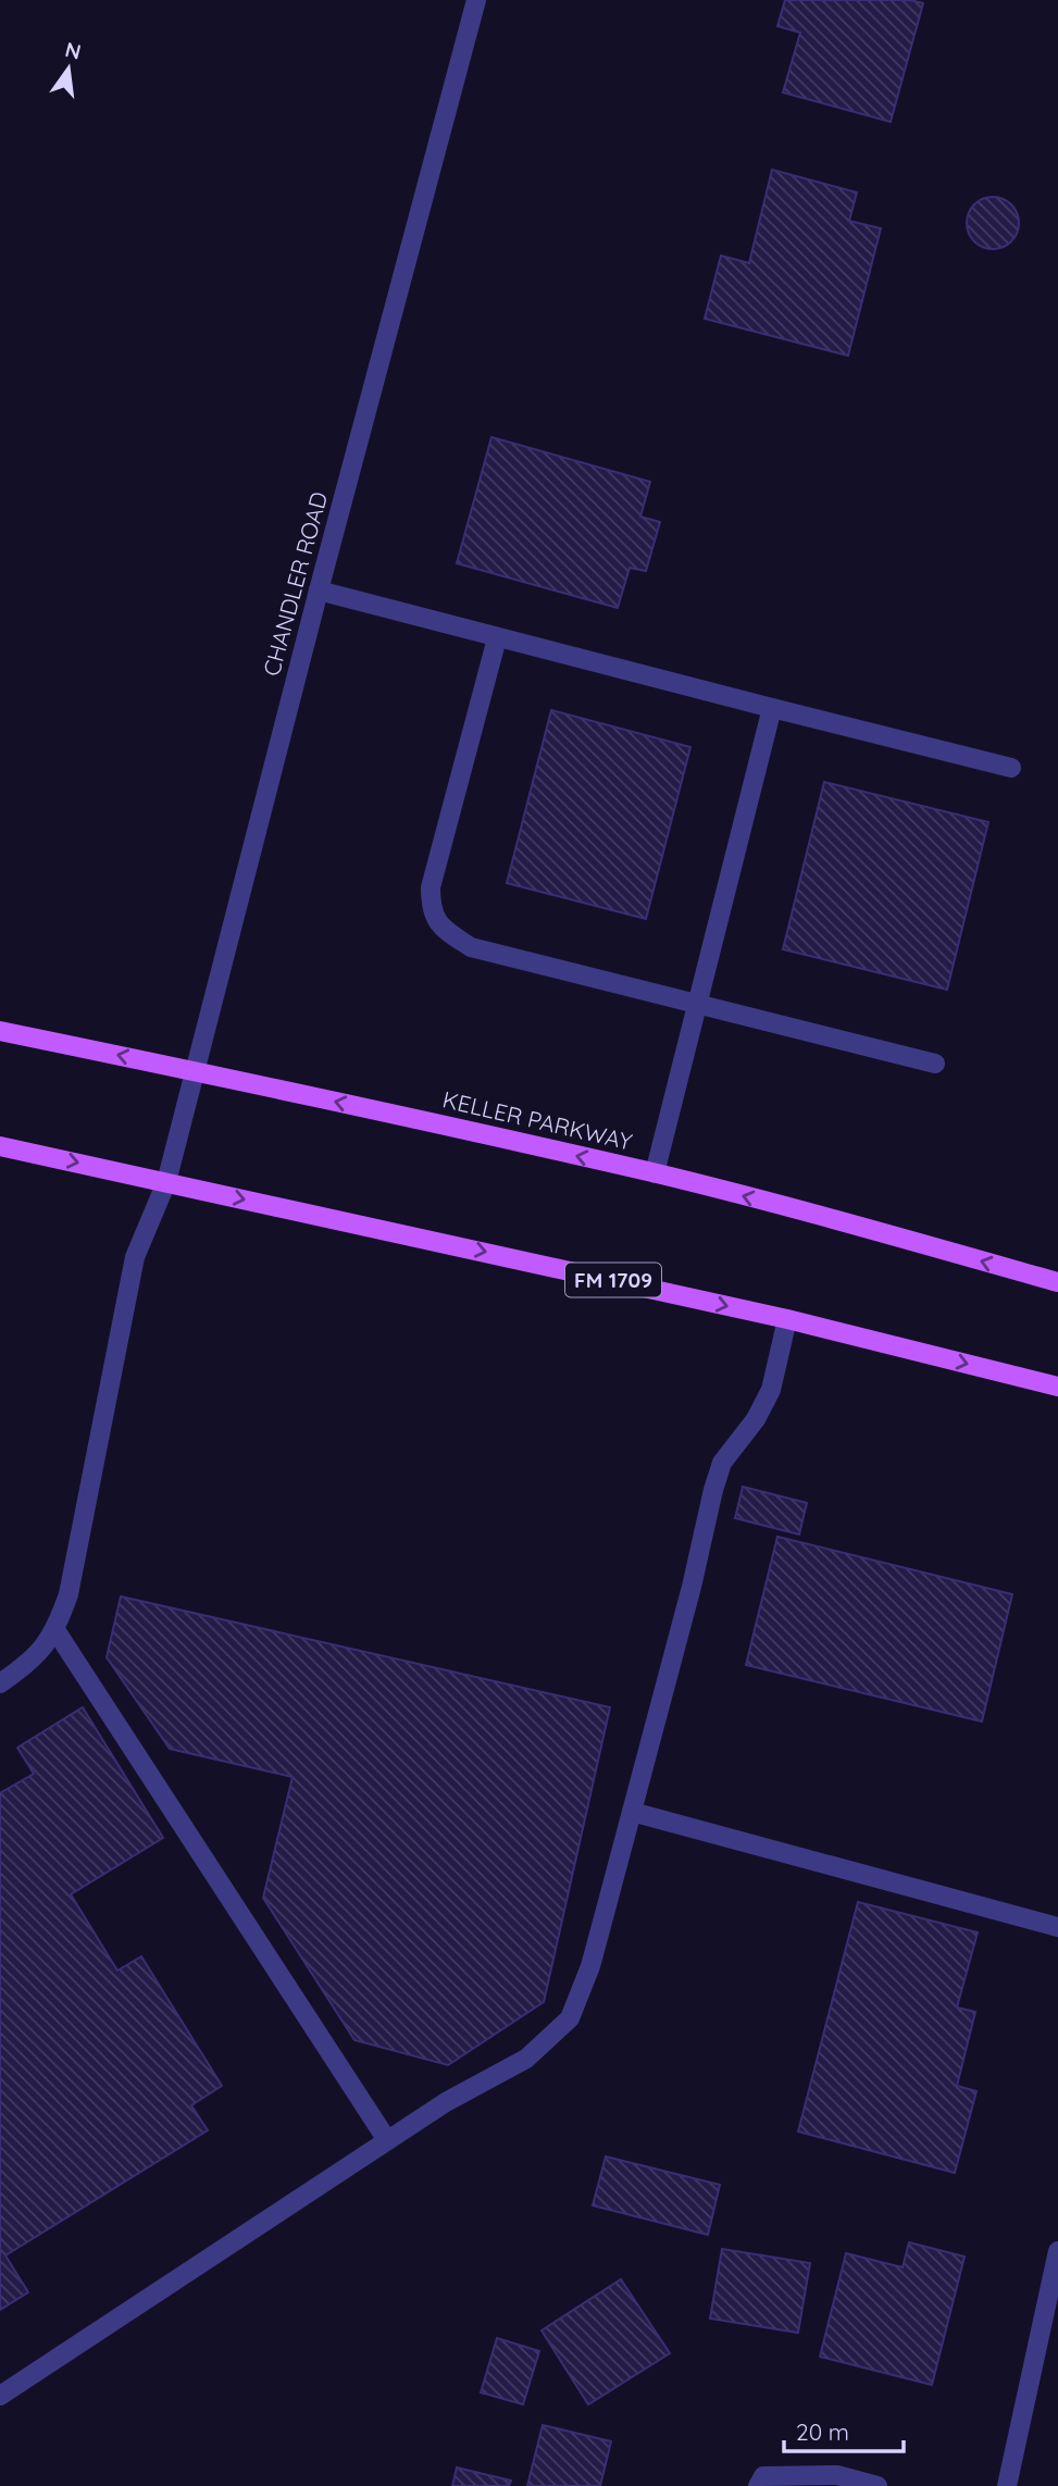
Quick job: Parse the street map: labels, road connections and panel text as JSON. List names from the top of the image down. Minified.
{"streets":{"main road":["KELLER PARKWAY","FM 1709"],"street":["CHANDLER ROAD"]},"crossings":[["CHANDLER ROAD","KELLER PARKWAY"],["CHANDLER ROAD","FM 1709"]],"scale_bar":"20 m","north":"top"}
